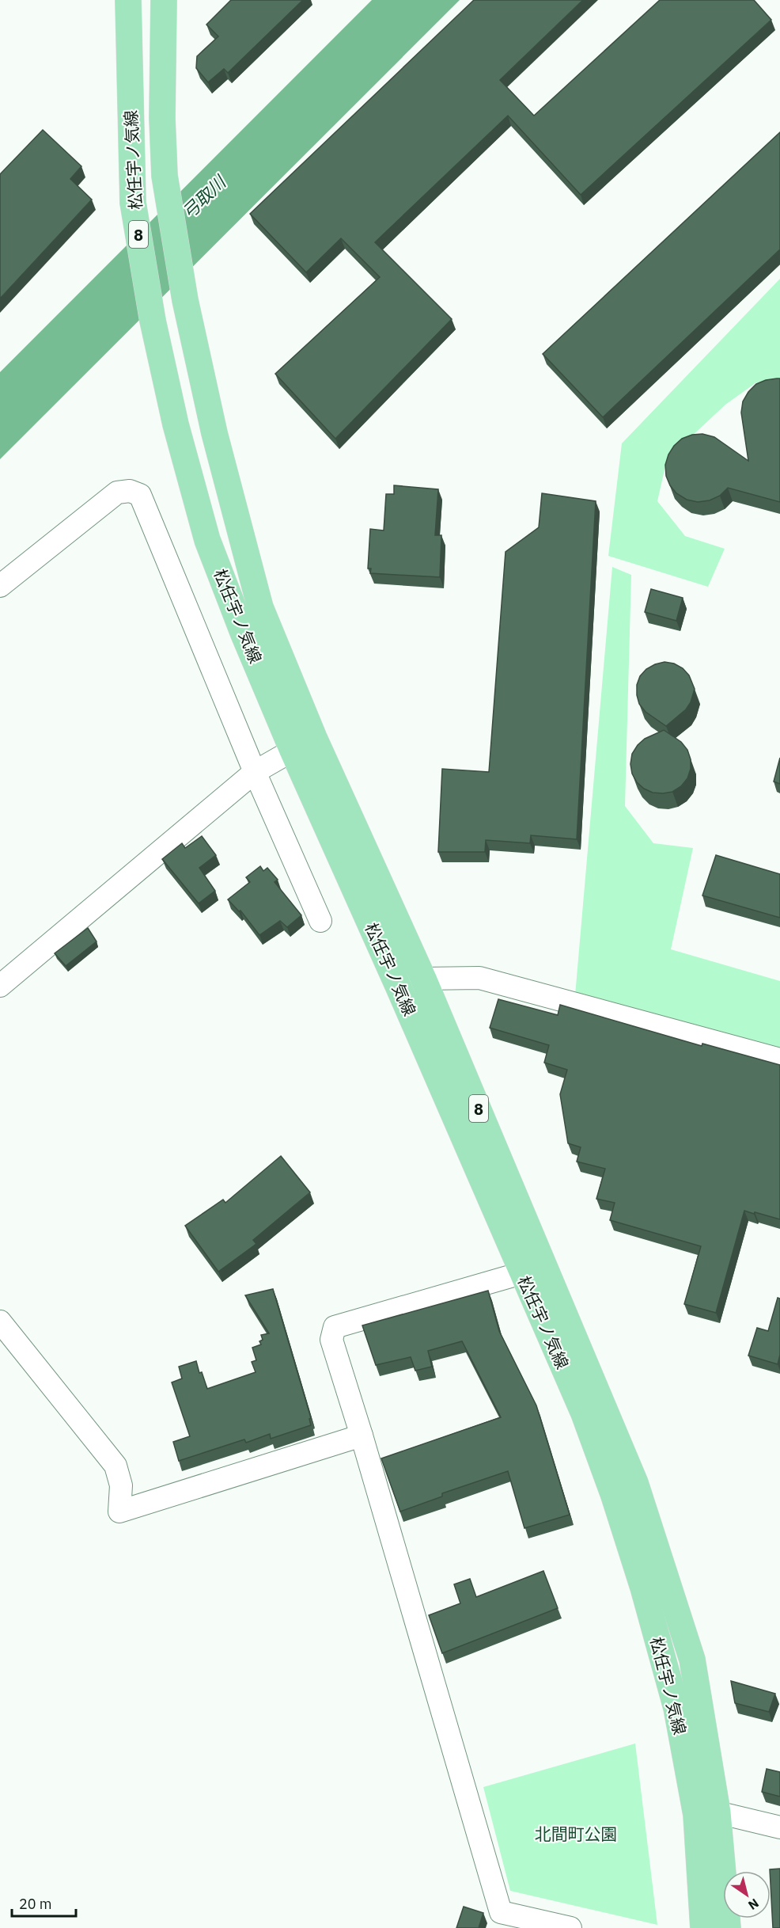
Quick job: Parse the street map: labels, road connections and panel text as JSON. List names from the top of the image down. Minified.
{"streets":{"main road":["松任宇ノ気線","8"]},"water":["弓取川"],"parks":["北間町公園"],"scale_bar":"20 m","north":"bottom right"}
